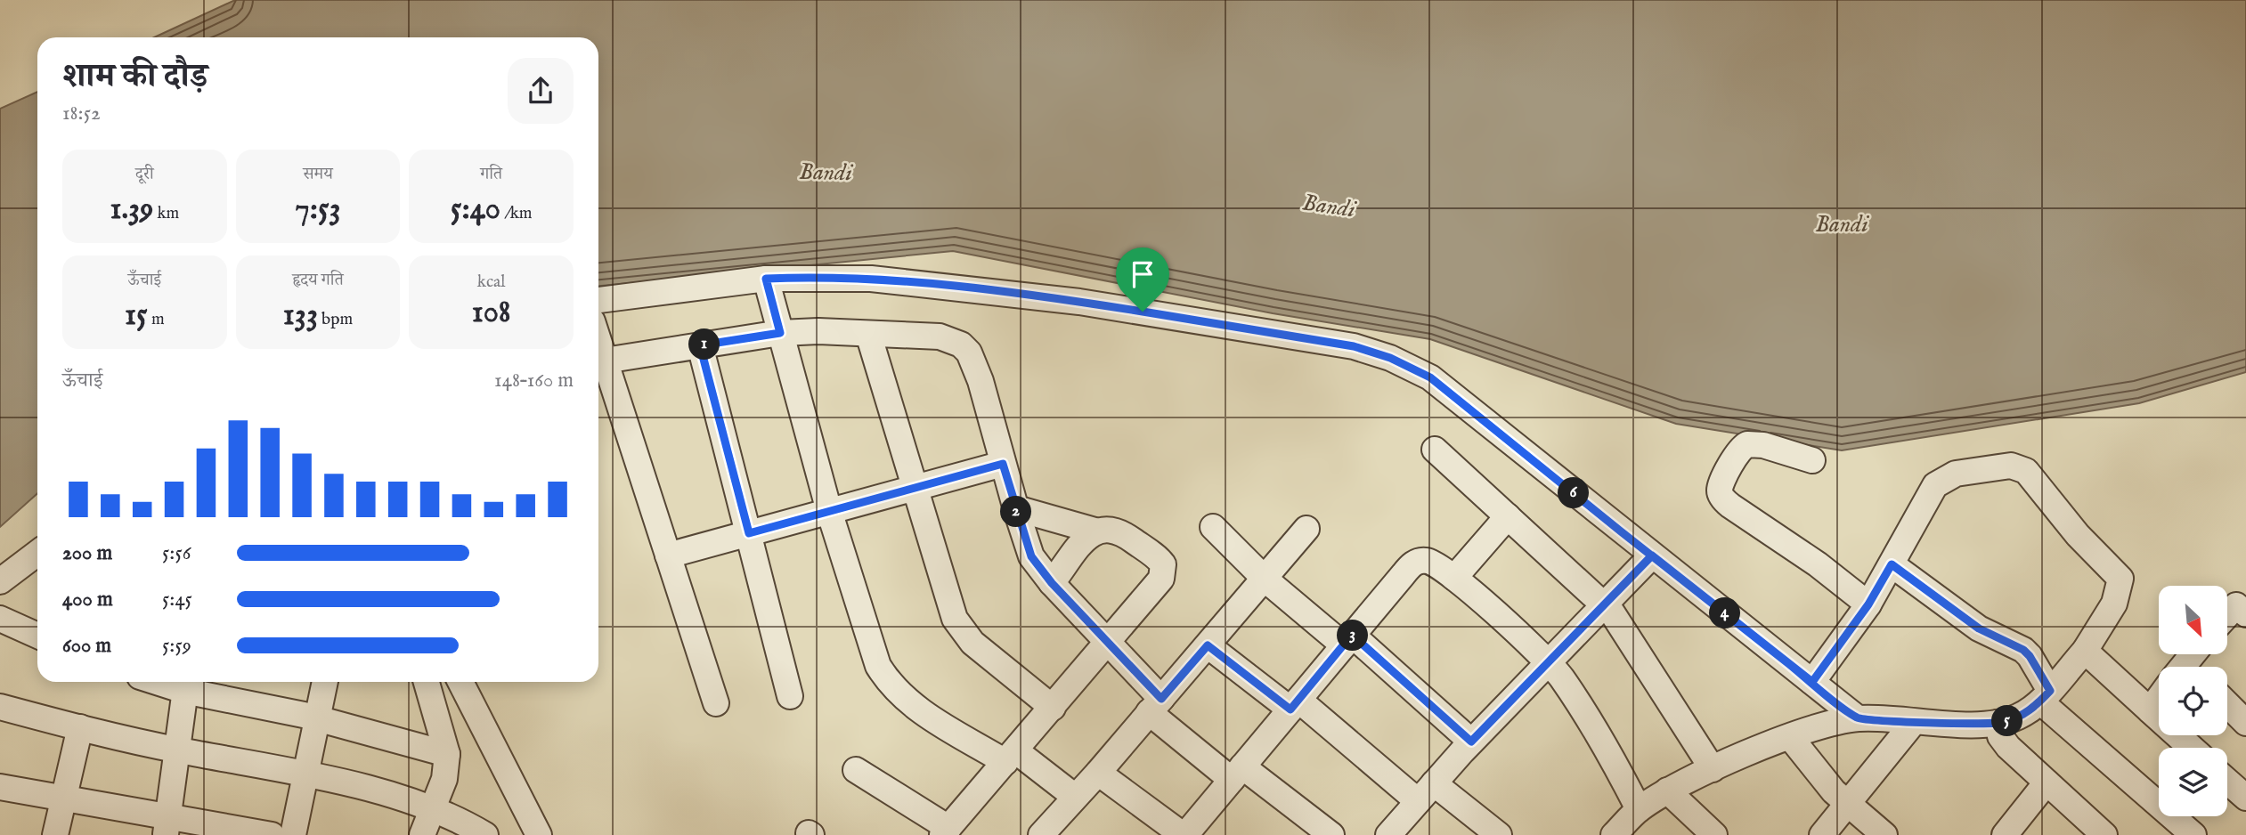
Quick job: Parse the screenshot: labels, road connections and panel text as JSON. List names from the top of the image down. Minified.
{"water":["Bandi"],"north":"bottom right","page":{"heading":["शाम की दौड़","18:52"],"stats":[["दूरी","1.39 km"],["समय","7:53"],["गति","5:40 /km"],["ऊँचाई","15 m"],["हृदय गति","133 bpm"],["kcal","108"]],"pins":["1","6","2","4","3","5"],"chart":["ऊँचाई","148–160 m"],"list":[{"name":"200 m","note":"5:56"},{"name":"400 m","note":"5:45"},{"name":"600 m","note":"5:59"}]}}
